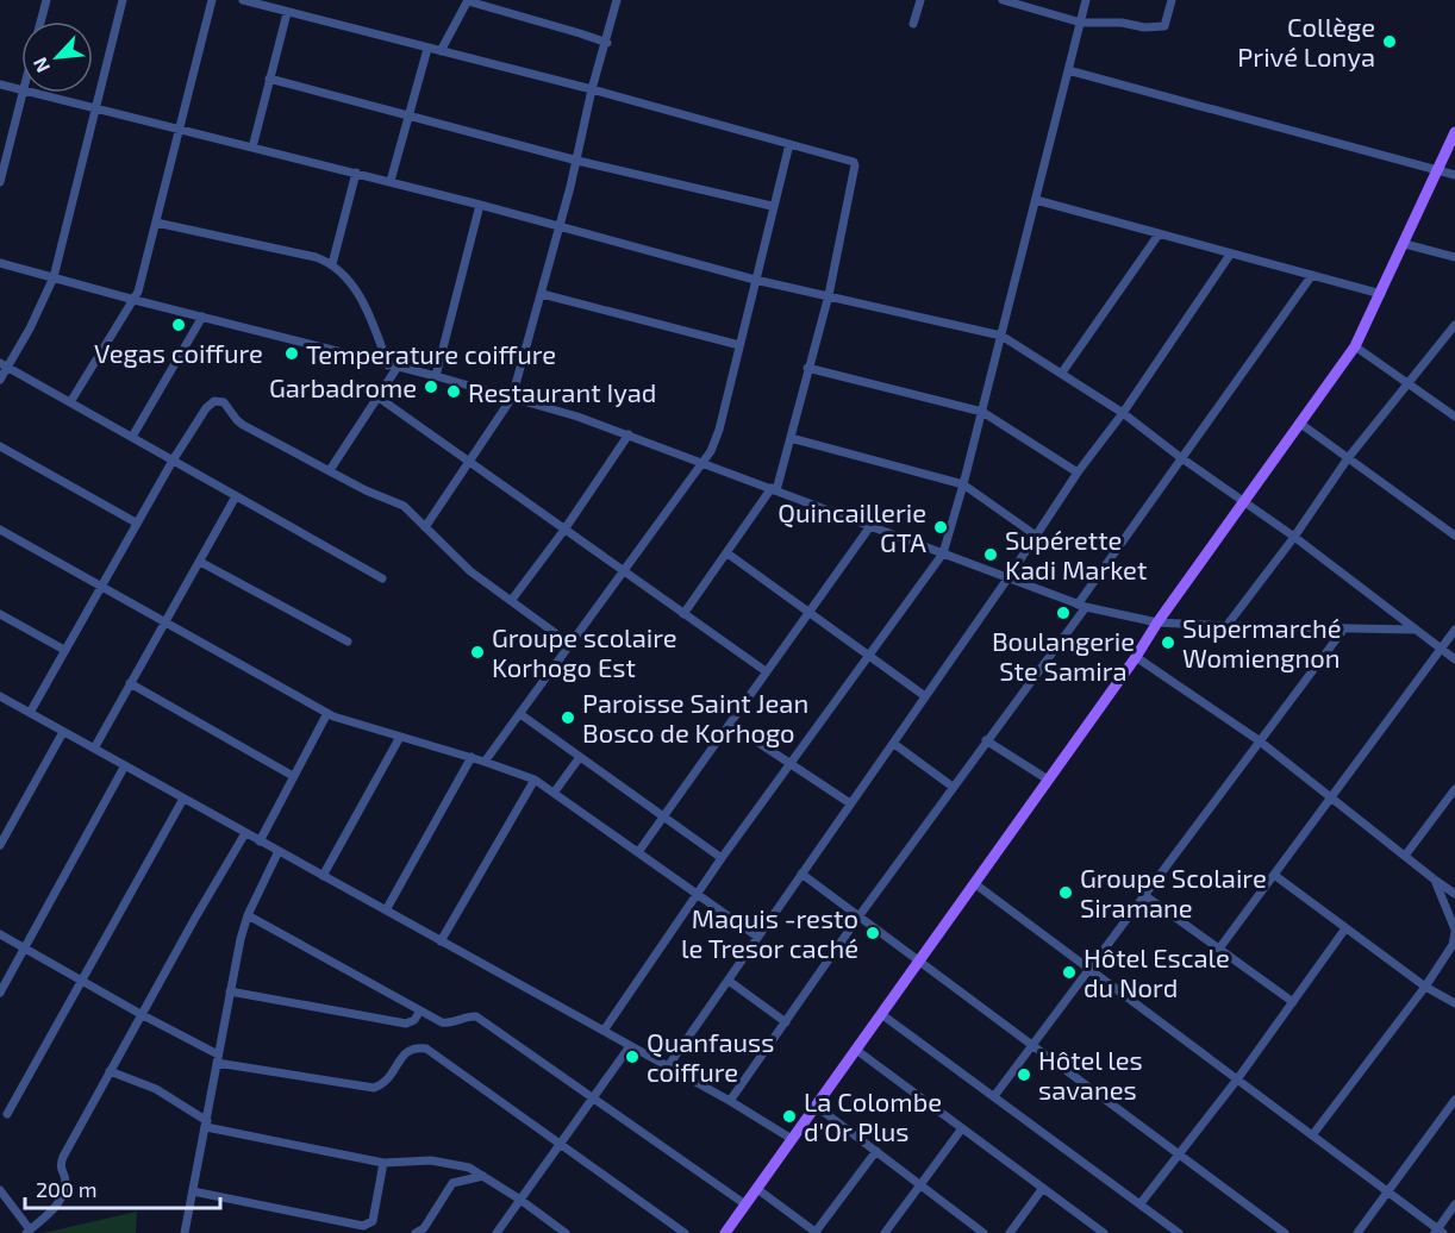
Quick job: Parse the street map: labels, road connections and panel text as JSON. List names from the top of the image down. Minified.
{"places":["Collège Privé Lonya","Vegas coiffure","Temperature coiffure","Garbadrome","Restaurant Iyad","Quincaillerie GTA","Supérette Kadi Market","Boulangerie Ste Samira","Supermarché Womiengnon","Groupe scolaire Korhogo Est","Paroisse Saint Jean Bosco de Korhogo","Groupe Scolaire Siramane","Maquis -resto le Tresor caché","Hôtel Escale du Nord","Quanfauss coiffure","Hôtel les savanes","La Colombe d'Or Plus"],"scale_bar":"200 m","north":"bottom left"}
